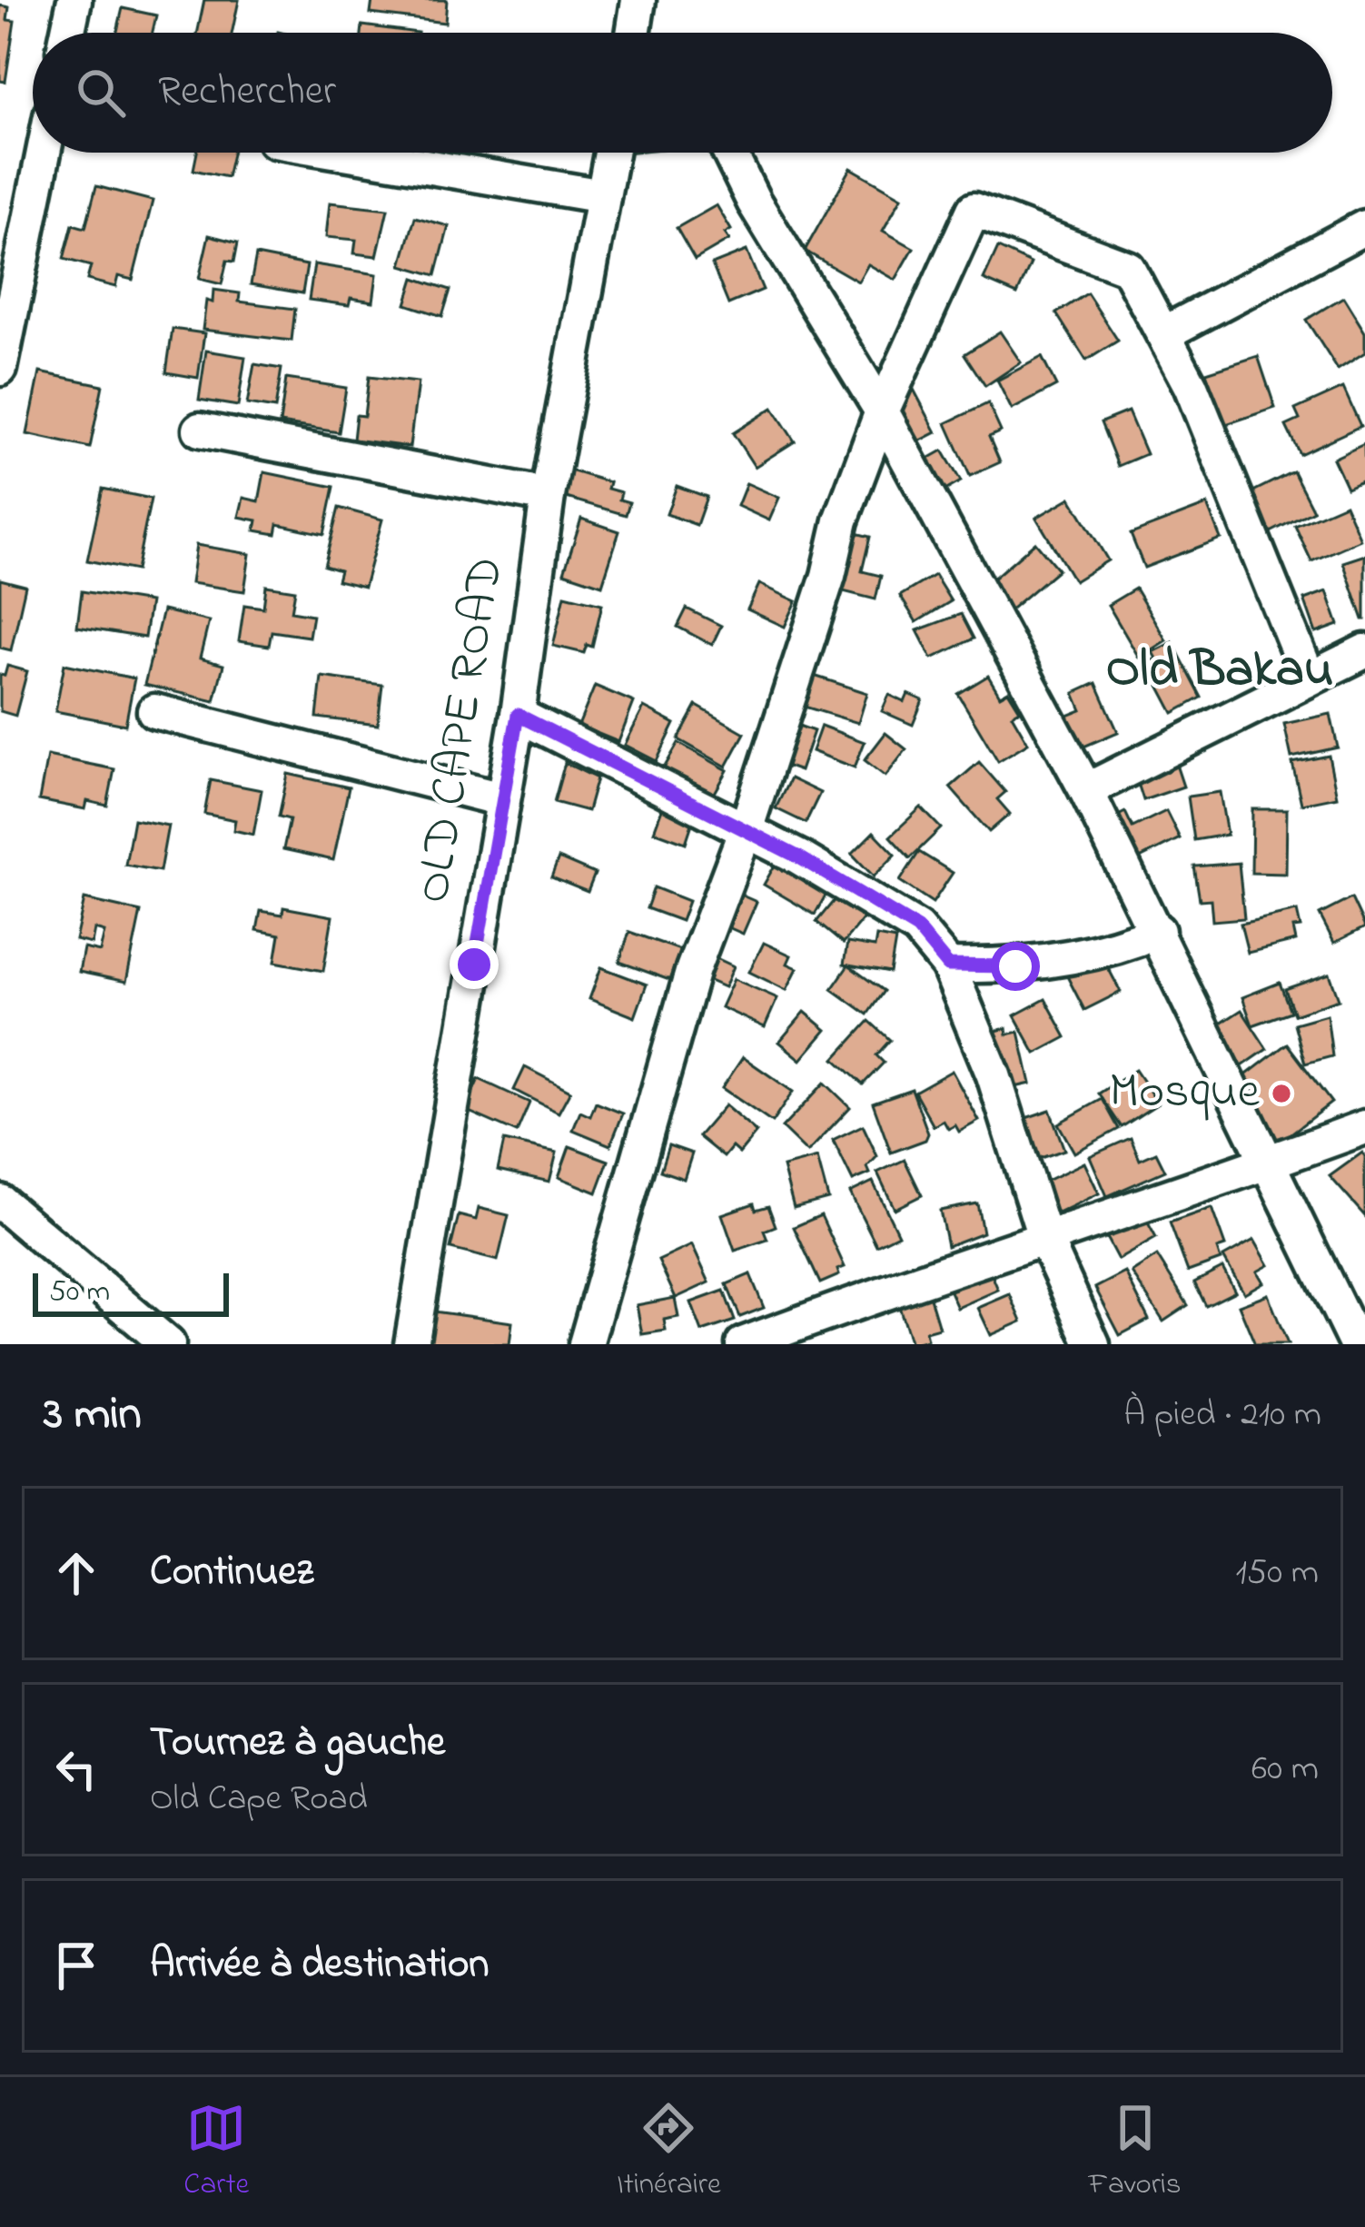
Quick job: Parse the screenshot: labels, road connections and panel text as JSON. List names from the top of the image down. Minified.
{"streets":{"street":["OLD CAPE ROAD"]},"districts":["Old Bakau"],"places":["Mosque"],"scale_bar":"50 m","page":{"search":"Rechercher","scale":"50 m","heading":["3 min","À pied · 210 m"],"list":[["Continuez","150 m"],["Tournez à gauche","Old Cape Road","60 m"],"Arrivée à destination"],"nav":["Carte","Itinéraire","Favoris"]}}
